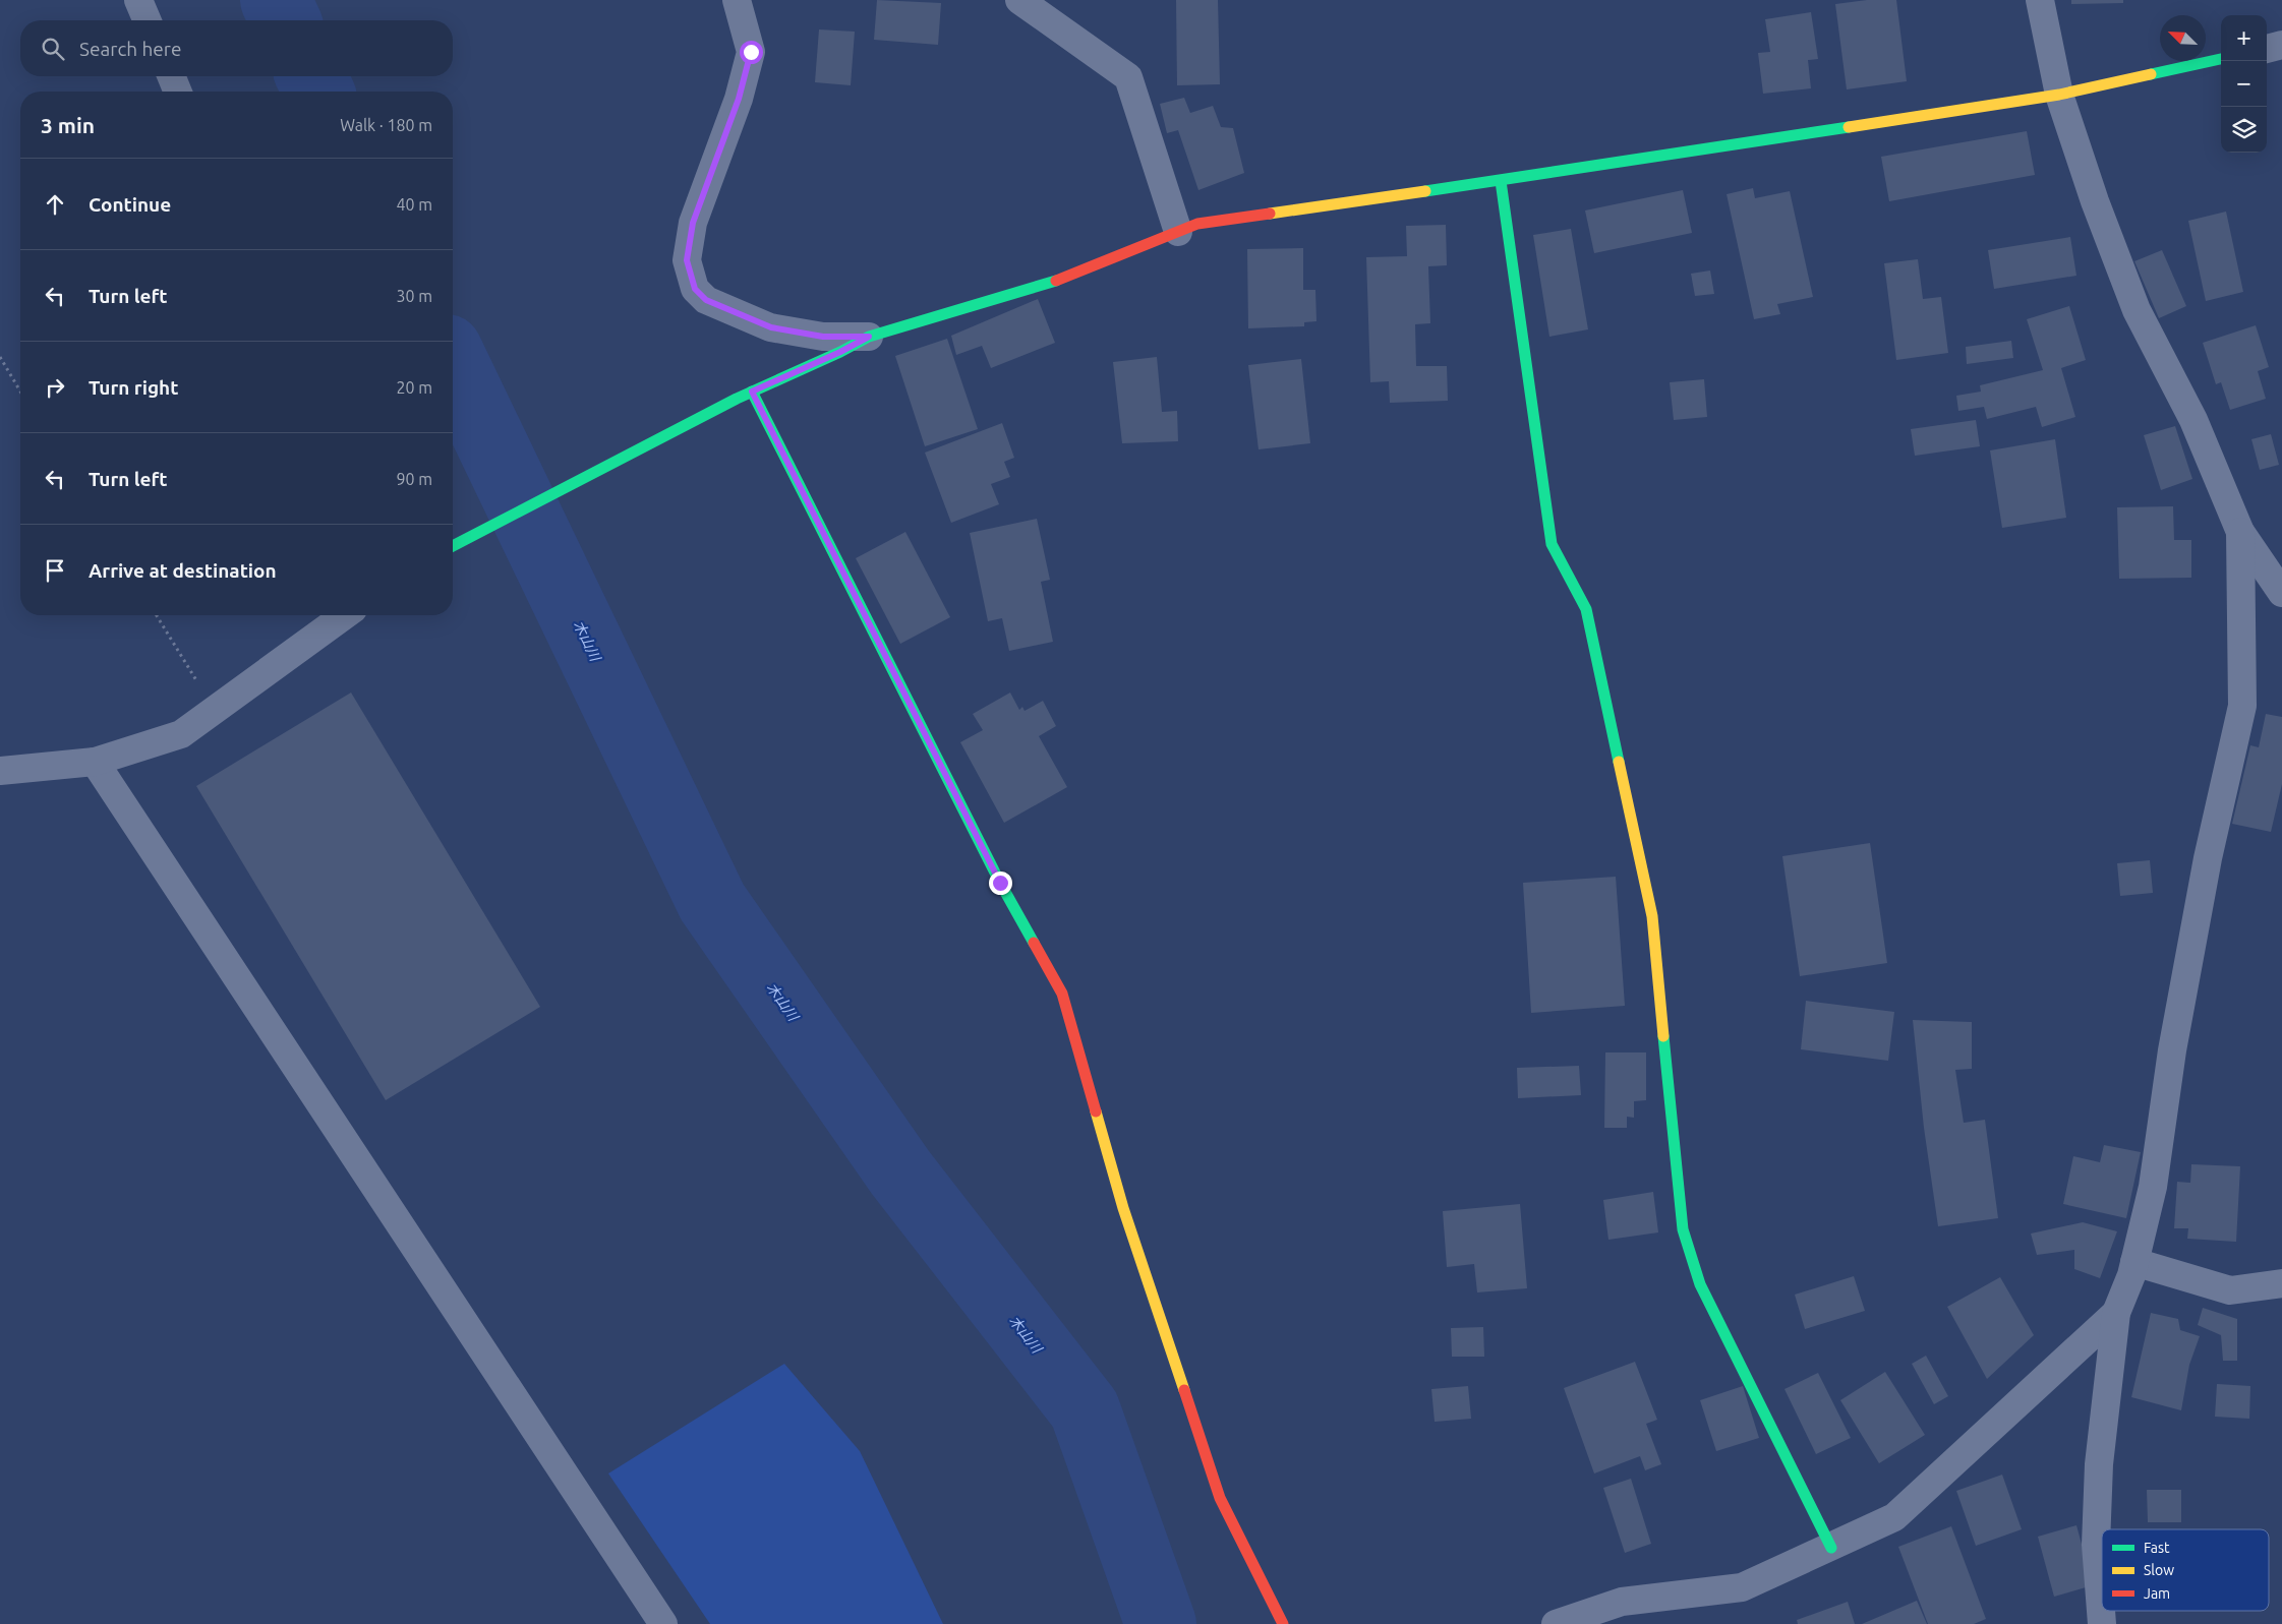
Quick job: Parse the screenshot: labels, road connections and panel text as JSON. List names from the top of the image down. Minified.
{"water":["木山川"],"legend":["Fast","Slow","Jam"],"north":"top left","page":{"map_buttons":["+","−"],"search":"Search here","heading":["3 min","Walk · 180 m"],"list":[["Continue","40 m"],["Turn left","30 m"],["Turn right","20 m"],["Turn left","90 m"],"Arrive at destination"]}}
